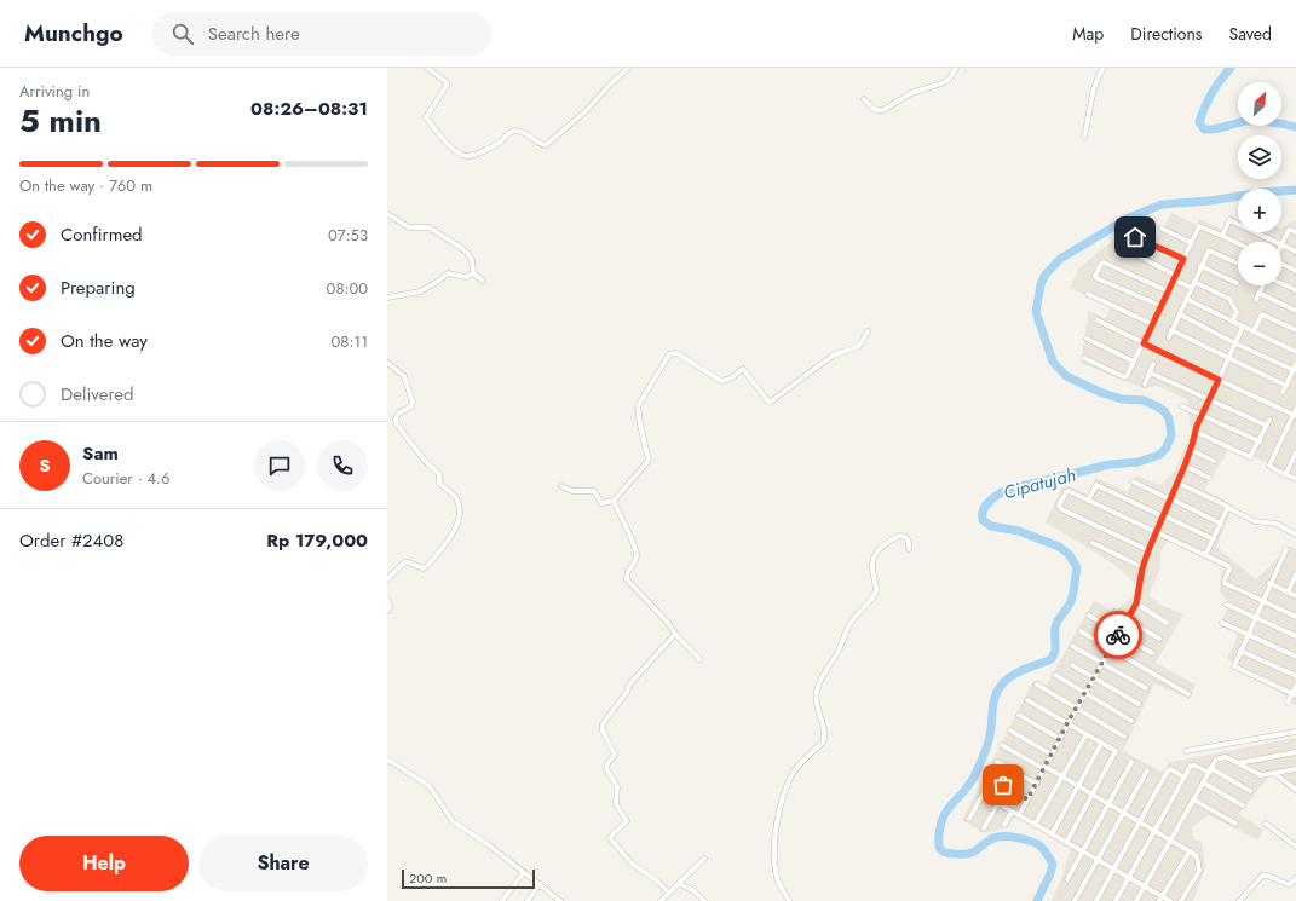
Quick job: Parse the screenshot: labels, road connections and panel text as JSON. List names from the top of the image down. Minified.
{"water":["Cipatujah"],"scale_bar":"200 m","north":"top right","page":{"header":"Munchgo","search":"Search here","nav":["Map","Directions","Saved"],"heading":["5 min","Arriving in","08:26–08:31"],"panel":["Sam","Courier · 4.6","Order #2408","Rp 179,000"],"map_buttons":["+","−"],"bar":"On the way · 760 m","list":[["Confirmed","07:53"],["Preparing","08:00"],["On the way","08:11"],"Delivered"],"round":"S","buttons":["Help","Share"],"scale":"200 m"}}
